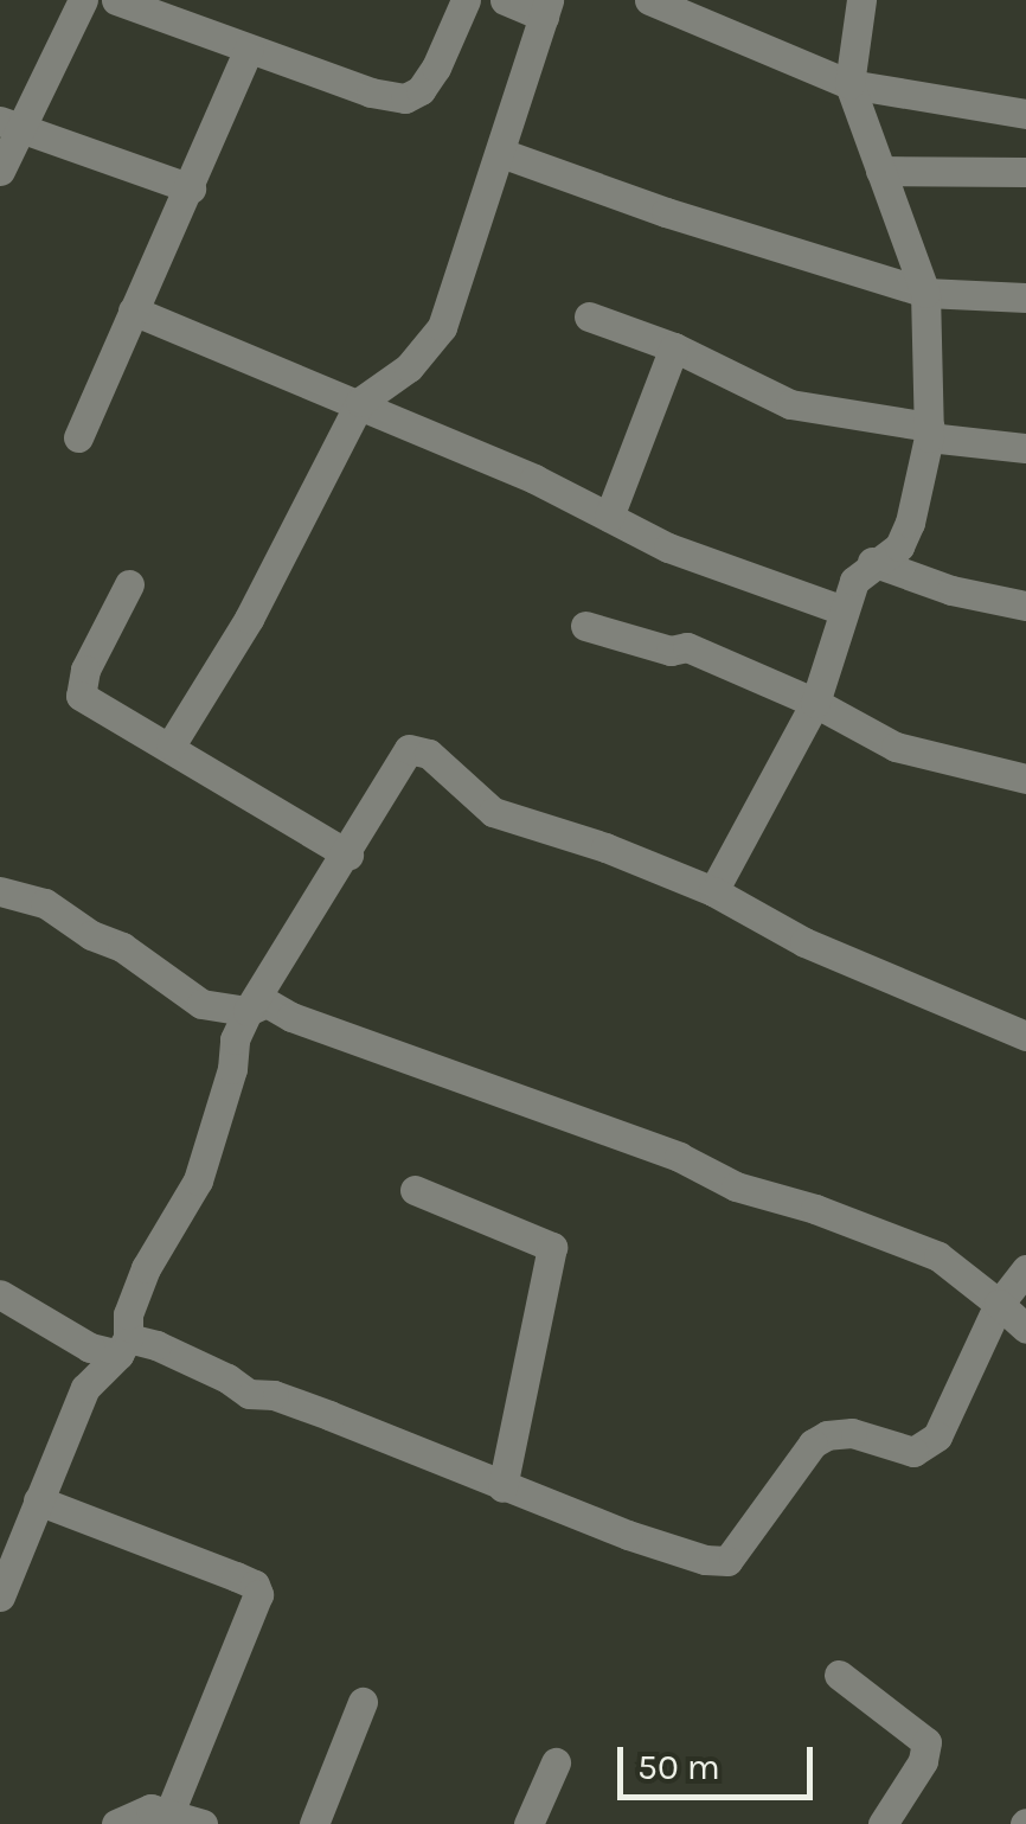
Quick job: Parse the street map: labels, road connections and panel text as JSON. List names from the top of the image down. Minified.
{"scale_bar":"50 m"}
